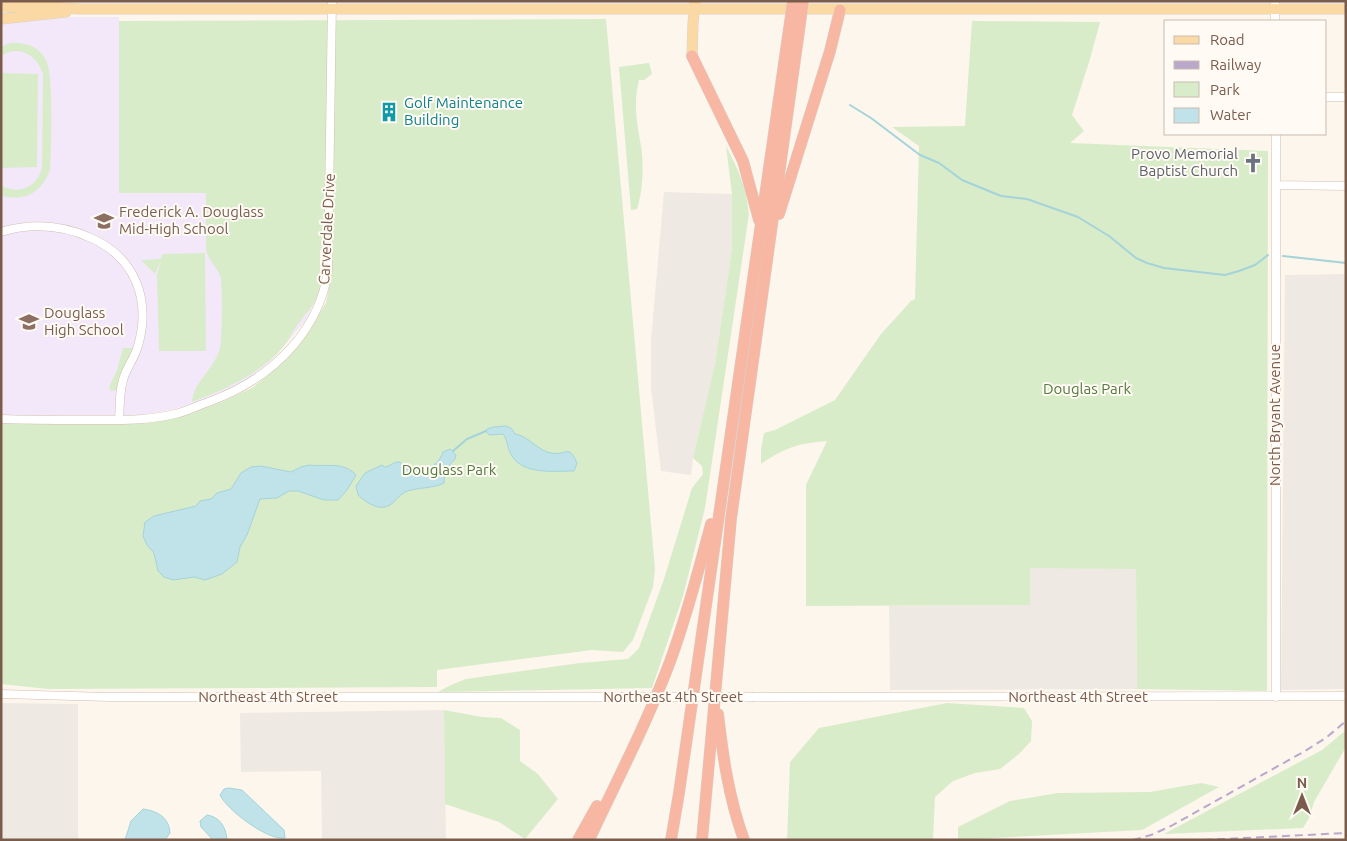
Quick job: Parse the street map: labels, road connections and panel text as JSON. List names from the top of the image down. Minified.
{"streets":{"street":["Carverdale Drive","North Bryant Avenue","Northeast 4th Street"]},"crossings":[["North Bryant Avenue","Northeast 4th Street"]],"parks":["Douglas Park","Douglass Park"],"places":{"building":["Golf Maintenance Building"],"church":["Provo Memorial Baptist Church"],"school or university":["Frederick A. Douglass Mid-High School","Douglass High School"]},"legend":["Road","Railway","Park","Water"],"north":"top"}
